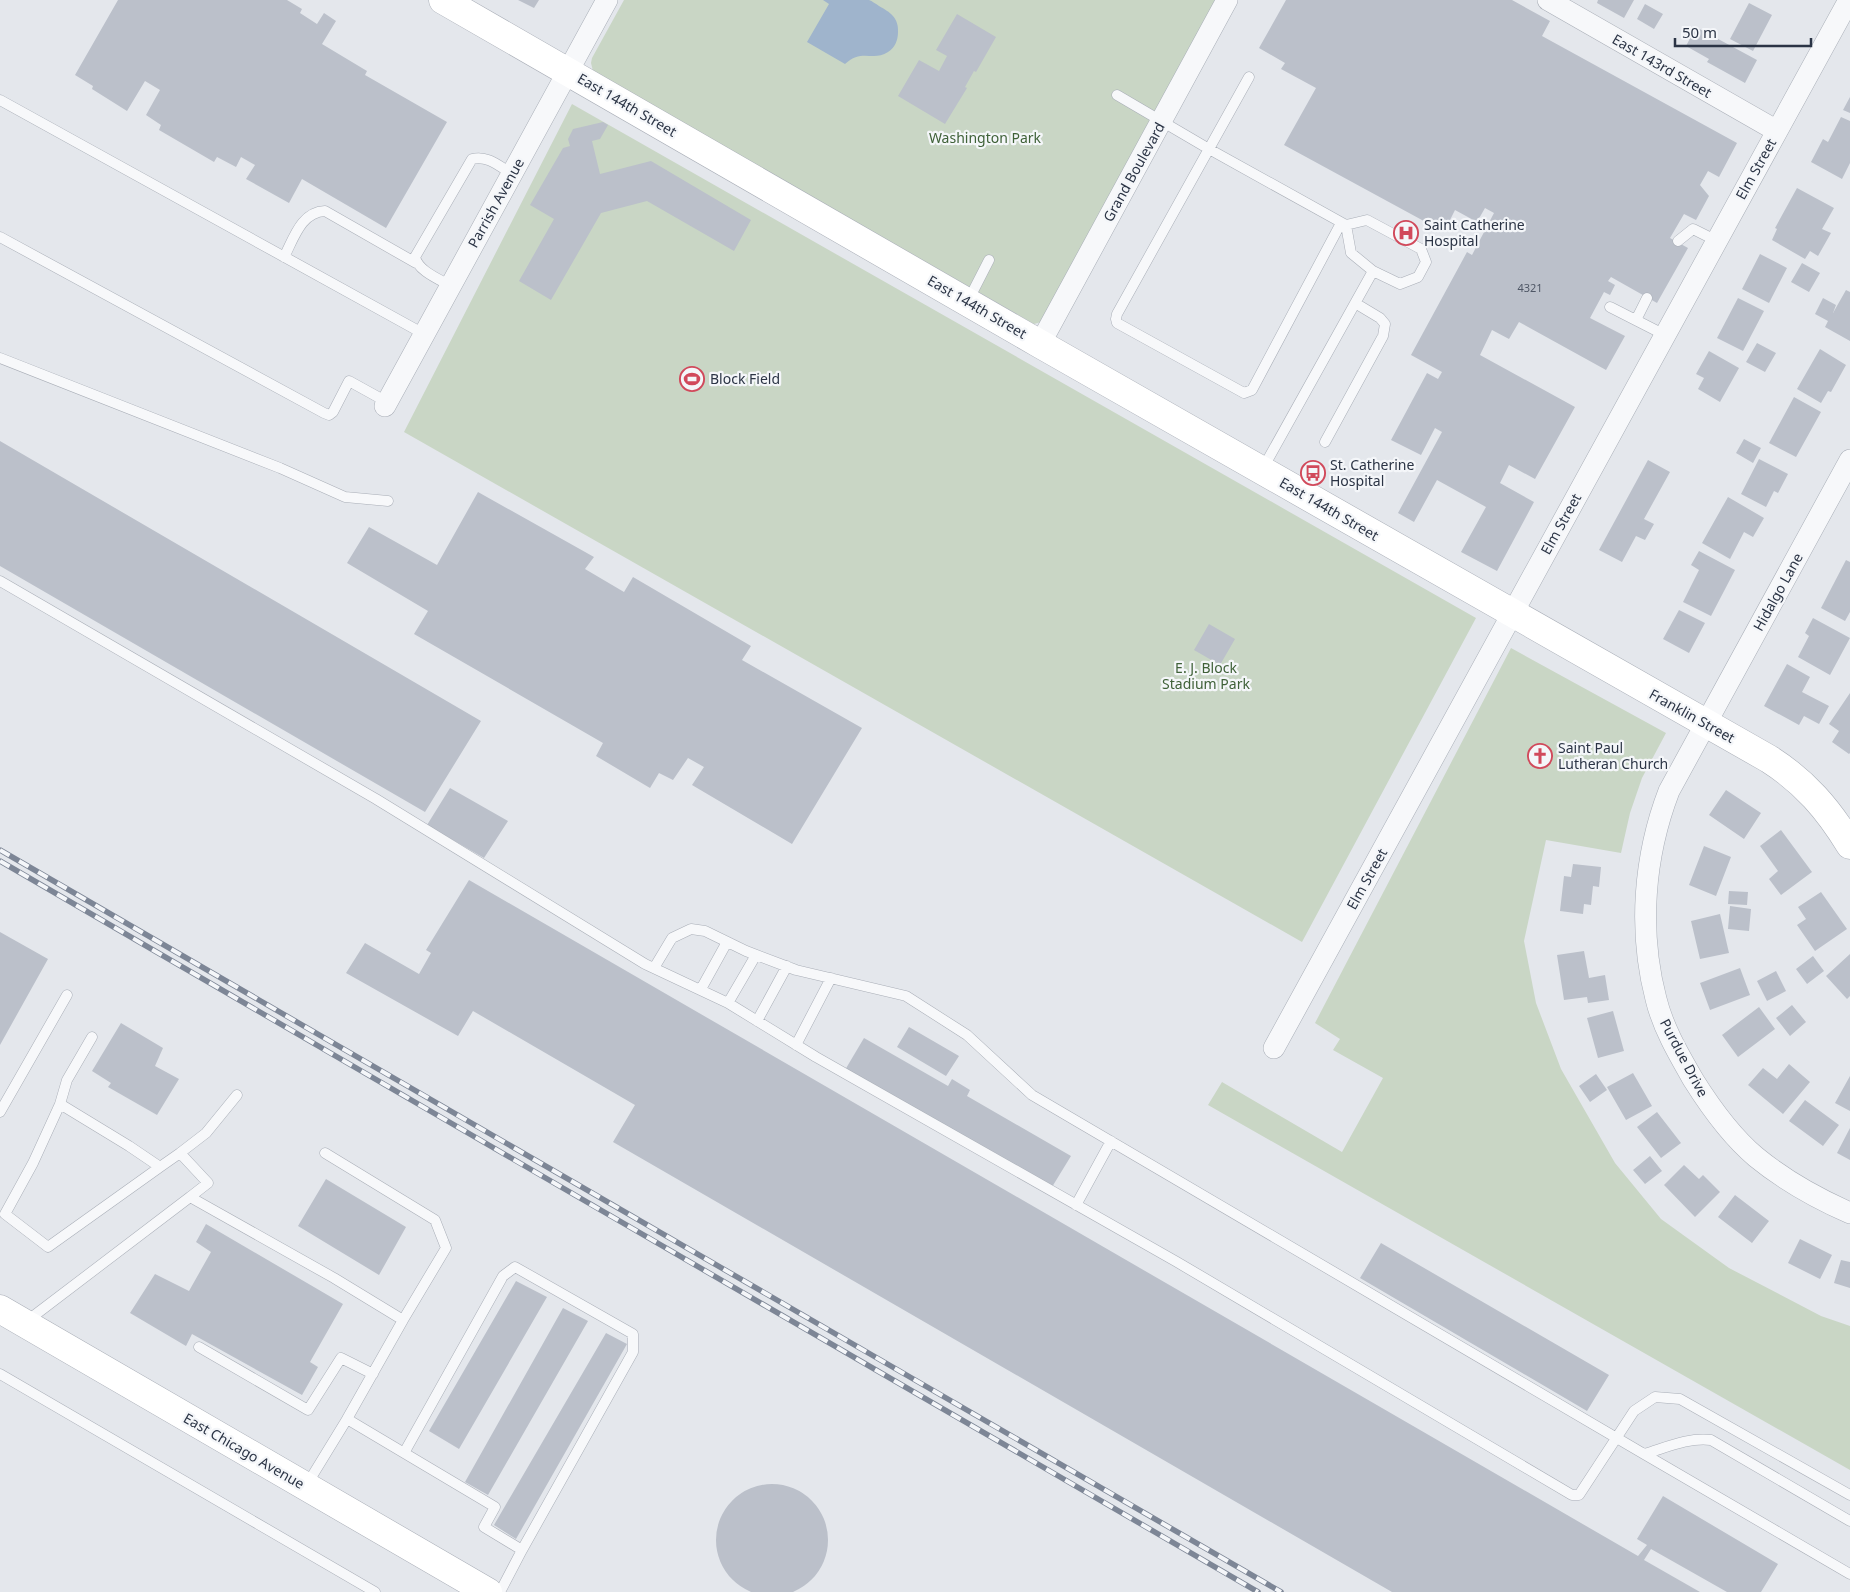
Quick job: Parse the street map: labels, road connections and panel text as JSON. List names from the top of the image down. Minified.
{"streets":{"street":["East 143rd Street","East 144th Street","Elm Street","Grand Boulevard","Parrish Avenue","Hidalgo Lane","Franklin Street","Purdue Drive","East Chicago Avenue"]},"crossings":[["East 143rd Street","Elm Street"],["East 144th Street","Elm Street"],["East 144th Street","Grand Boulevard"],["East 144th Street","Parrish Avenue"],["East 144th Street","Franklin Street"],["Elm Street","Franklin Street"],["Hidalgo Lane","Franklin Street"],["Hidalgo Lane","Purdue Drive"],["Franklin Street","Purdue Drive"]],"parks":["Washington Park","E. J. Block Stadium Park"],"places":{"hospital":["Saint Catherine Hospital"],"sports":["Block Field"],"bus stop":["St. Catherine Hospital"],"church":["Saint Paul Lutheran Church"]},"house_numbers":["4321"],"scale_bar":"50 m"}
